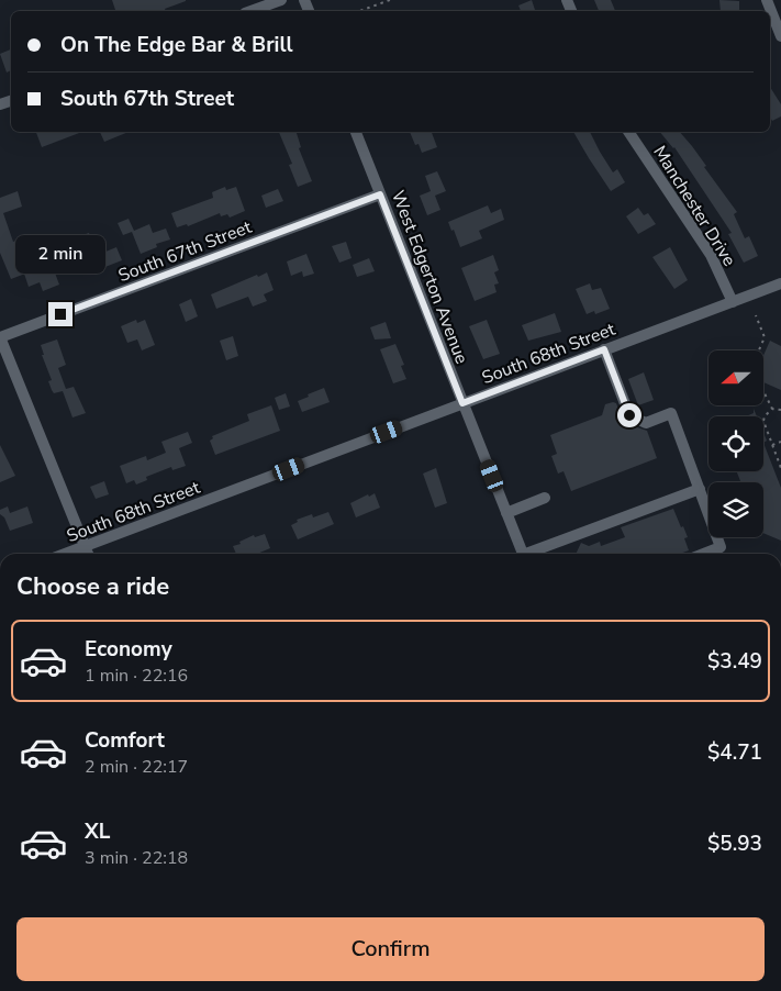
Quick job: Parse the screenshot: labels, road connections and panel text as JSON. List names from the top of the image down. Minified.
{"streets":{"street":["Manchester Drive","South 67th Street","West Edgerton Avenue","South 68th Street"]},"crossings":[["Manchester Drive","South 68th Street"],["South 67th Street","West Edgerton Avenue"],["West Edgerton Avenue","South 68th Street"]],"north":"left","page":{"banner":["On The Edge Bar & Brill","South 67th Street"],"bubble":"2 min","heading":"Choose a ride","list":[{"name":"Economy","note":"1 min · 22:16","value":"$3.49"},{"name":"Comfort","note":"2 min · 22:17","value":"$4.71"},{"name":"XL","note":"3 min · 22:18","value":"$5.93"}],"buttons":"Confirm"}}
